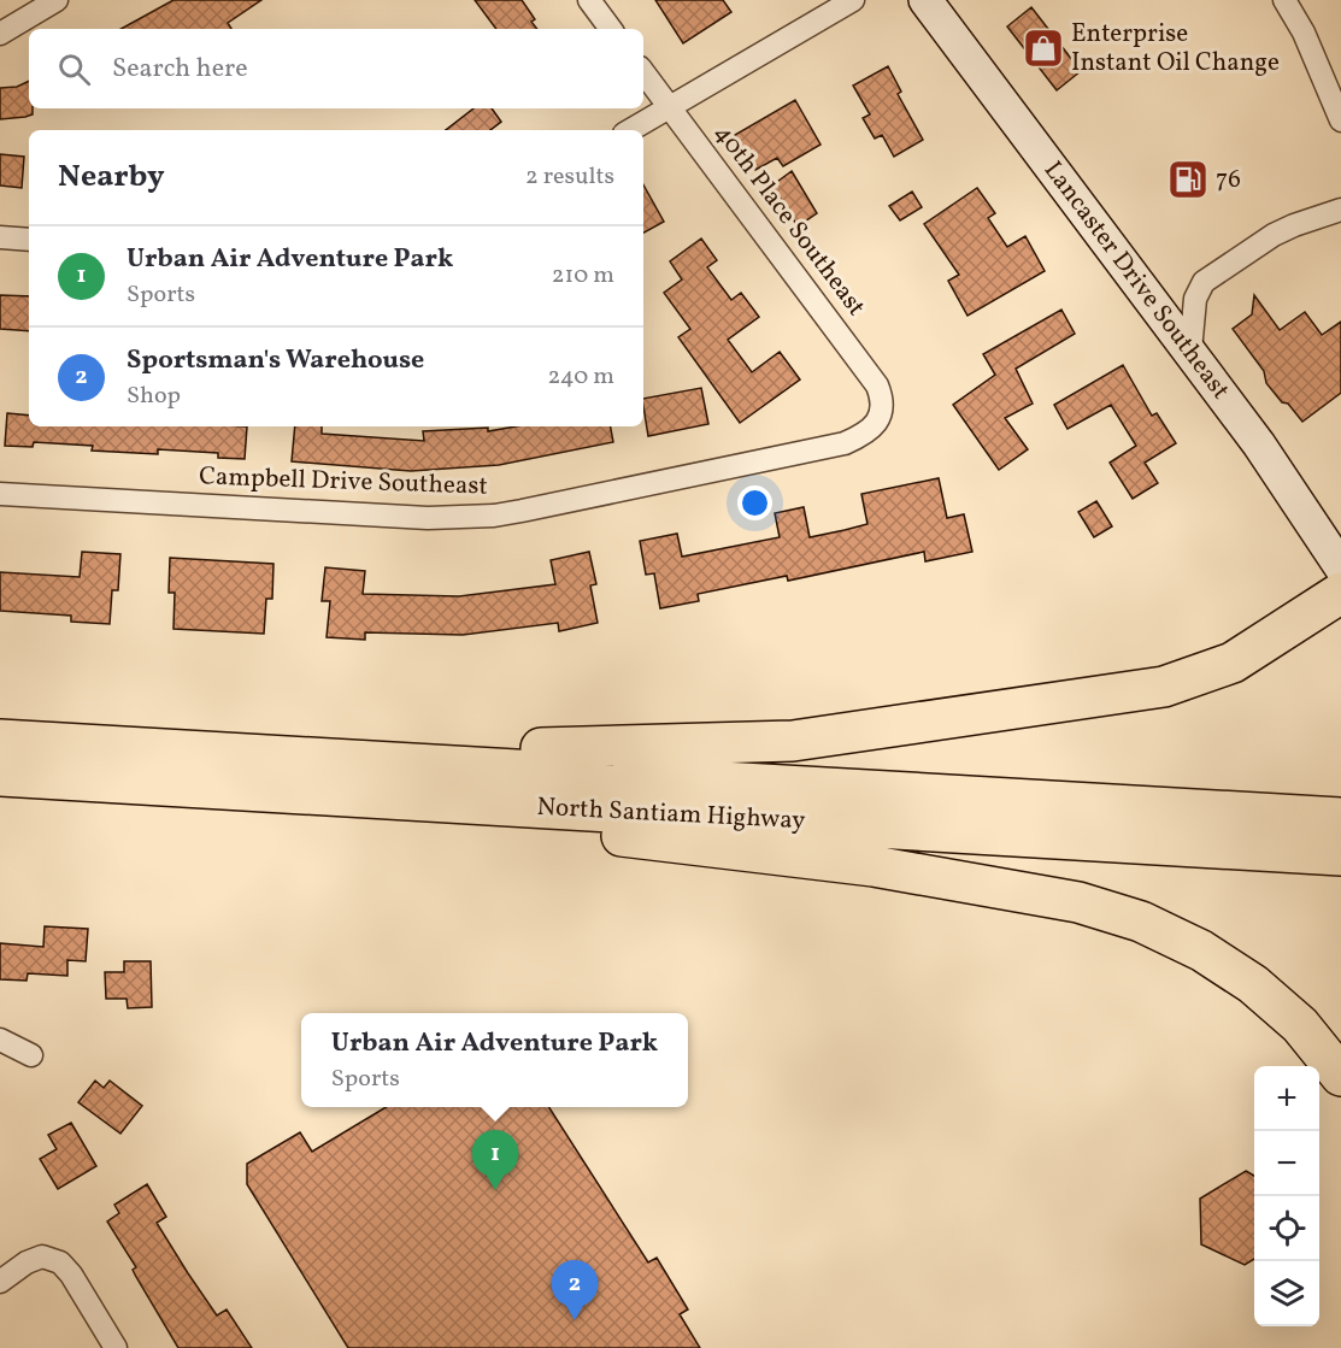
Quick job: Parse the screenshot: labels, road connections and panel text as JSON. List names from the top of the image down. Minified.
{"streets":{"highway":["North Santiam Highway"],"main road":["Lancaster Drive Southeast"],"street":["40th Place Southeast","Campbell Drive Southeast"]},"crossings":[["40th Place Southeast","Campbell Drive Southeast"]],"places":{"shop":["Enterprise Instant Oil Change"],"fuel station":["76"]},"page":{"search":"Search here","heading":["Nearby","2 results"],"list":[{"mark":"1","name":"Urban Air Adventure Park","note":"Sports","value":"210 m"},{"mark":"2","name":"Sportsman's Warehouse","note":"Shop","value":"240 m"}],"popup":["Urban Air Adventure Park","Sports"],"map_buttons":["+","−"],"pins":["1","2"]}}
